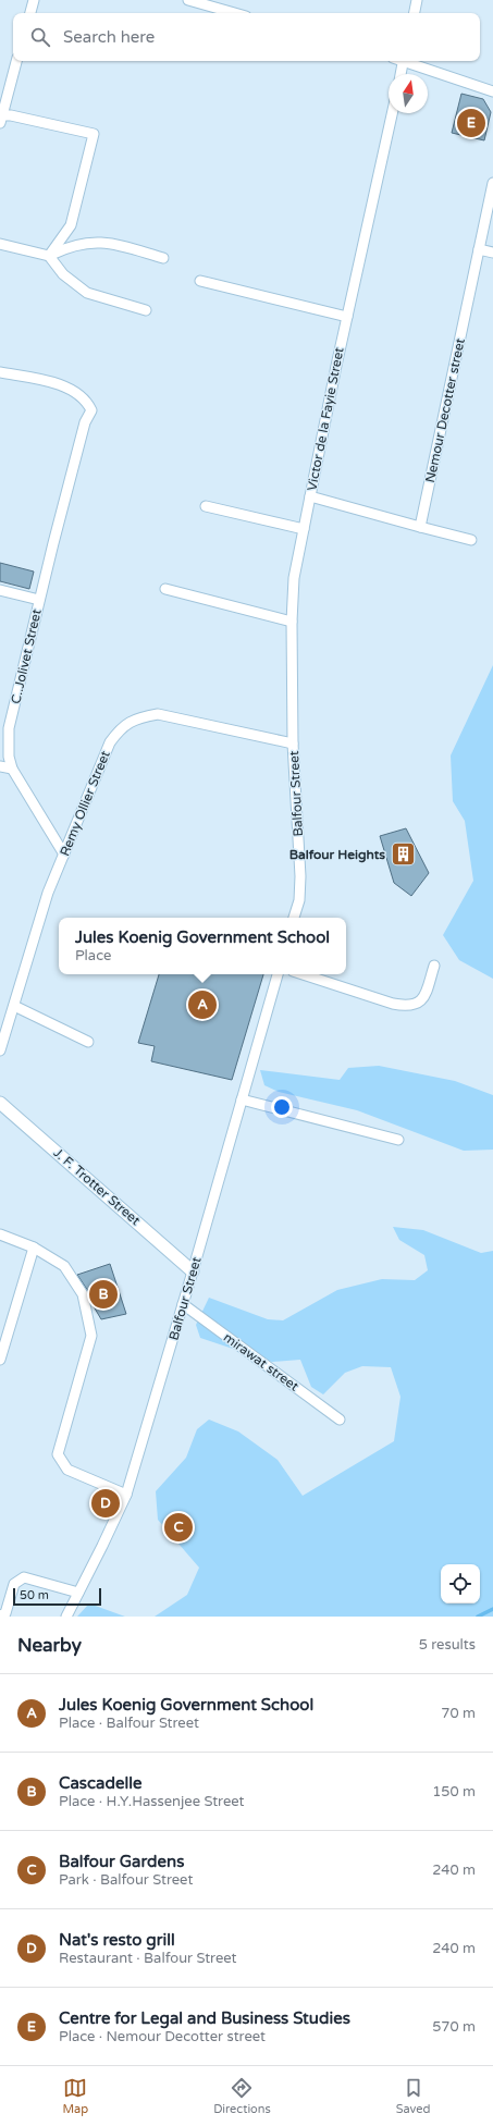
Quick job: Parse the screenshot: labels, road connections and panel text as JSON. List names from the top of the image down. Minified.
{"streets":{"street":["Nemour Decotter street","Victor de la Fayie Street","C..Jolivet Street","Balfour Street","Remy Ollier Street","J. F. Trotter Street","mirawat street"]},"crossings":[["Victor de la Fayie Street","Balfour Street"],["Victor de la Fayie Street","Remy Ollier Street"],["C..Jolivet Street","Remy Ollier Street"],["Balfour Street","Remy Ollier Street"],["Balfour Street","J. F. Trotter Street"],["Balfour Street","mirawat street"]],"places":{"building":["Balfour Heights"]},"scale_bar":"50 m","north":"top","page":{"search":"Search here","pins":["E","A","B","D","C"],"popup":["Jules Koenig Government School","Place"],"scale":"50 m","heading":["Nearby","5 results"],"list":[{"mark":"A","name":"Jules Koenig Government School","note":"Place · Balfour Street","value":"70 m"},{"mark":"B","name":"Cascadelle","note":"Place · H.Y.Hassenjee Street","value":"150 m"},{"mark":"C","name":"Balfour Gardens","note":"Park · Balfour Street","value":"240 m"},{"mark":"D","name":"Nat's resto grill","note":"Restaurant · Balfour Street","value":"240 m"},{"mark":"E","name":"Centre for Legal and Business Studies","note":"Place · Nemour Decotter street","value":"570 m"}],"nav":["Map","Directions","Saved"]}}
